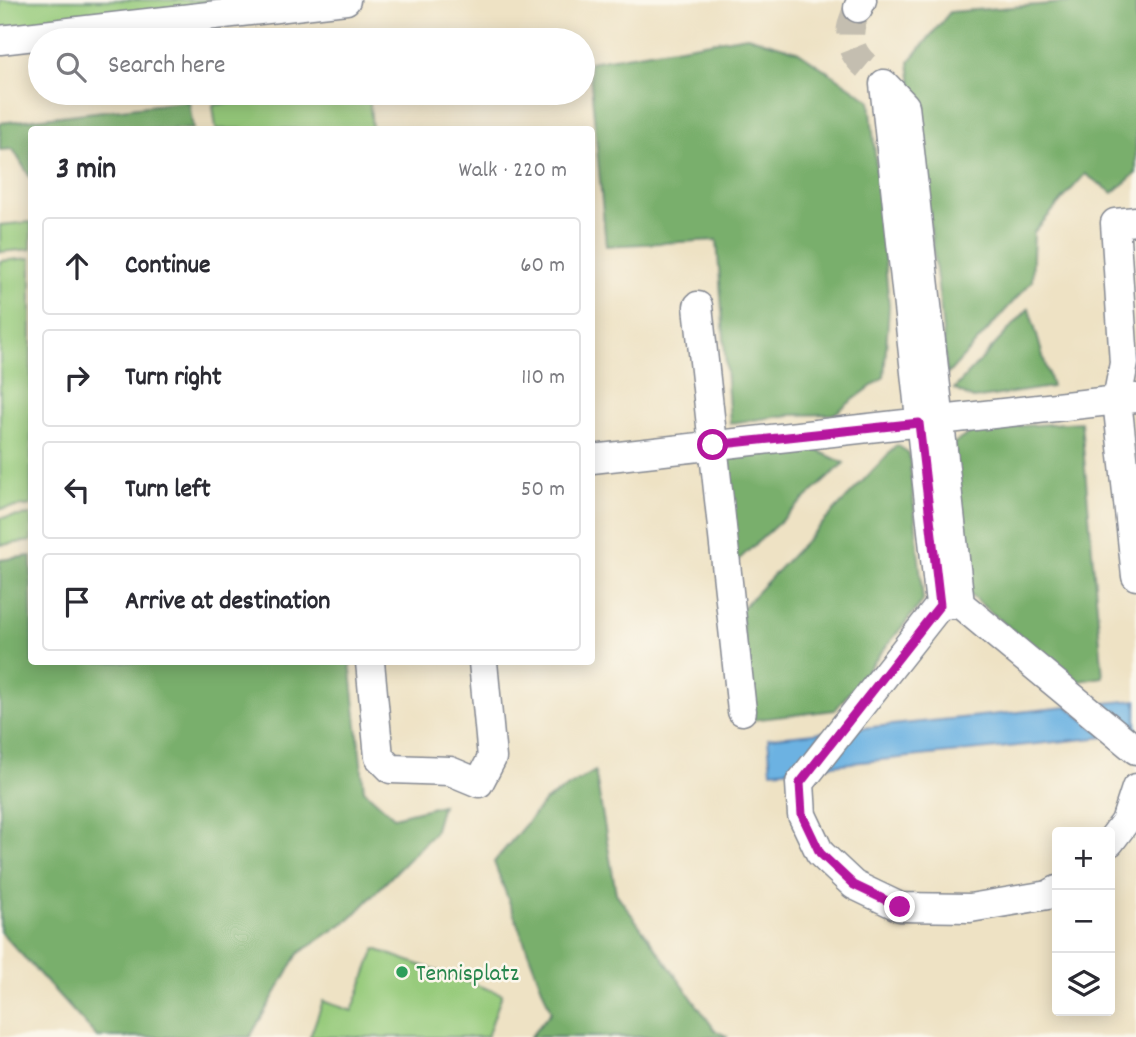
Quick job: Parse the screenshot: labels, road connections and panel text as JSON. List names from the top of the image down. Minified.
{"places":["Tennisplatz"],"page":{"search":"Search here","heading":["3 min","Walk · 220 m"],"list":[["Continue","60 m"],["Turn right","110 m"],["Turn left","50 m"],"Arrive at destination"],"map_buttons":["+","−"]}}
